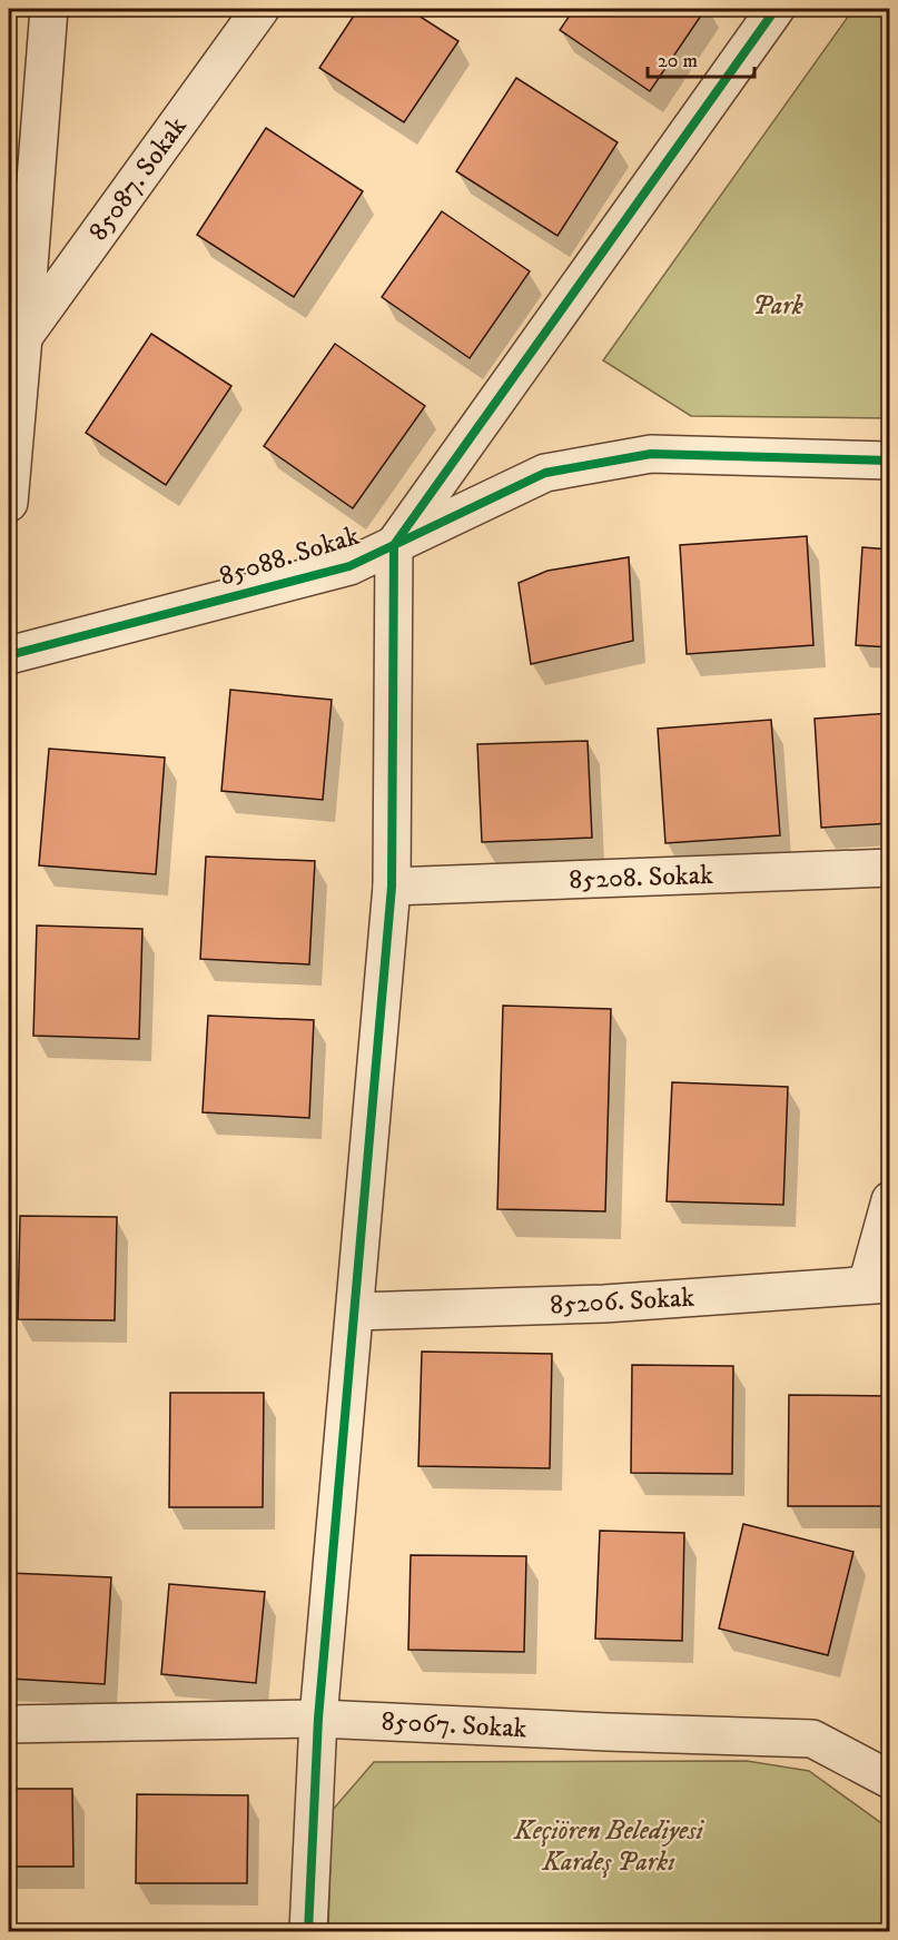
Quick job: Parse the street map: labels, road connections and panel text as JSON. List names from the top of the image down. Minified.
{"streets":{"street":["85087. Sokak","85088. Sokak","85208. Sokak","85206. Sokak","85067. Sokak"]},"parks":["Park","Keçiören Belediyesi Kardeş Parkı"],"scale_bar":"20 m"}
